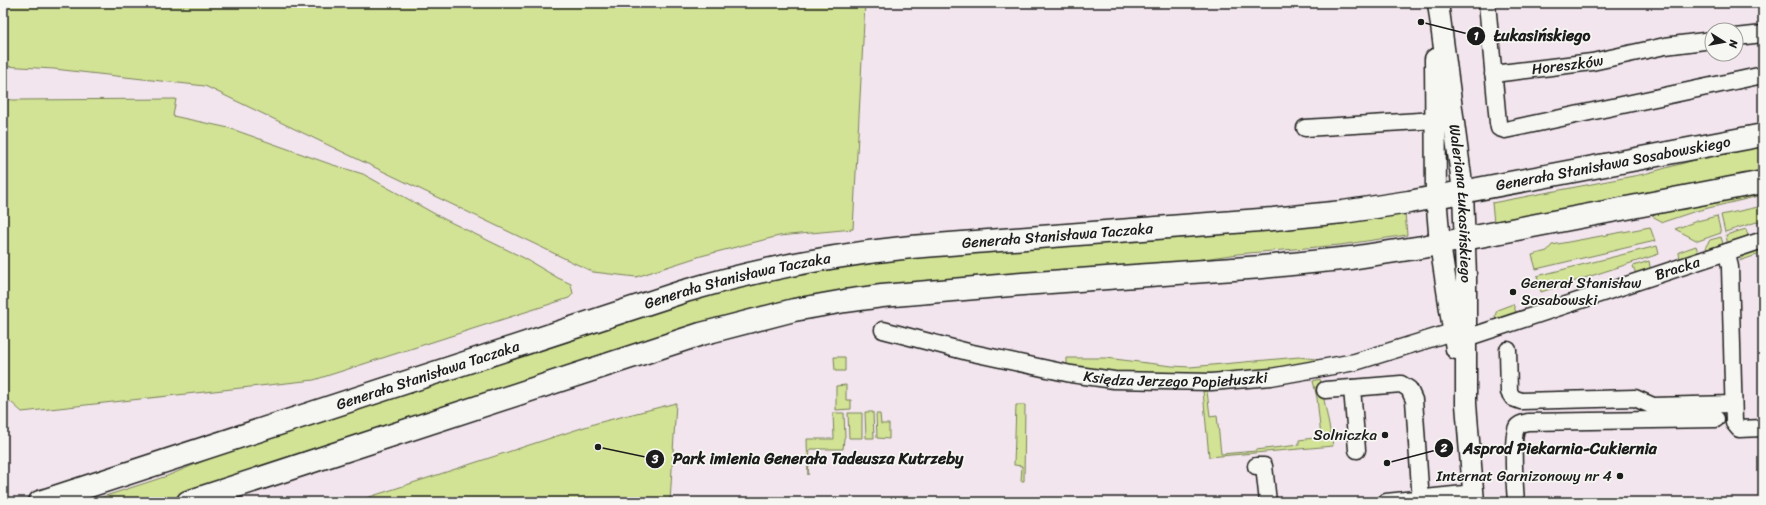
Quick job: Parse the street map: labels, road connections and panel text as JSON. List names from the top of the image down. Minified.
{"streets":{"main road":["Generała Stanisława Sosabowskiego","Generała Stanisława Taczaka"],"street":["Horeszków","Waleriana Łukasińskiego","Bracka","Księdza Jerzego Popiełuszki"]},"crossings":[["Generała Stanisława Sosabowskiego","Waleriana Łukasińskiego"],["Generała Stanisława Sosabowskiego","Generała Stanisława Taczaka"],["Waleriana Łukasińskiego","Generała Stanisława Taczaka"],["Waleriana Łukasińskiego","Bracka"],["Waleriana Łukasińskiego","Księdza Jerzego Popiełuszki"],["Bracka","Księdza Jerzego Popiełuszki"]],"places":["Łukasińskiego","Generał Stanisław Sosabowski","Solniczka","Park imienia Generała Tadeusza Kutrzeby","Asprod Piekarnia-Cukiernia","Internat Garnizonowy nr 4"],"north":"right"}
